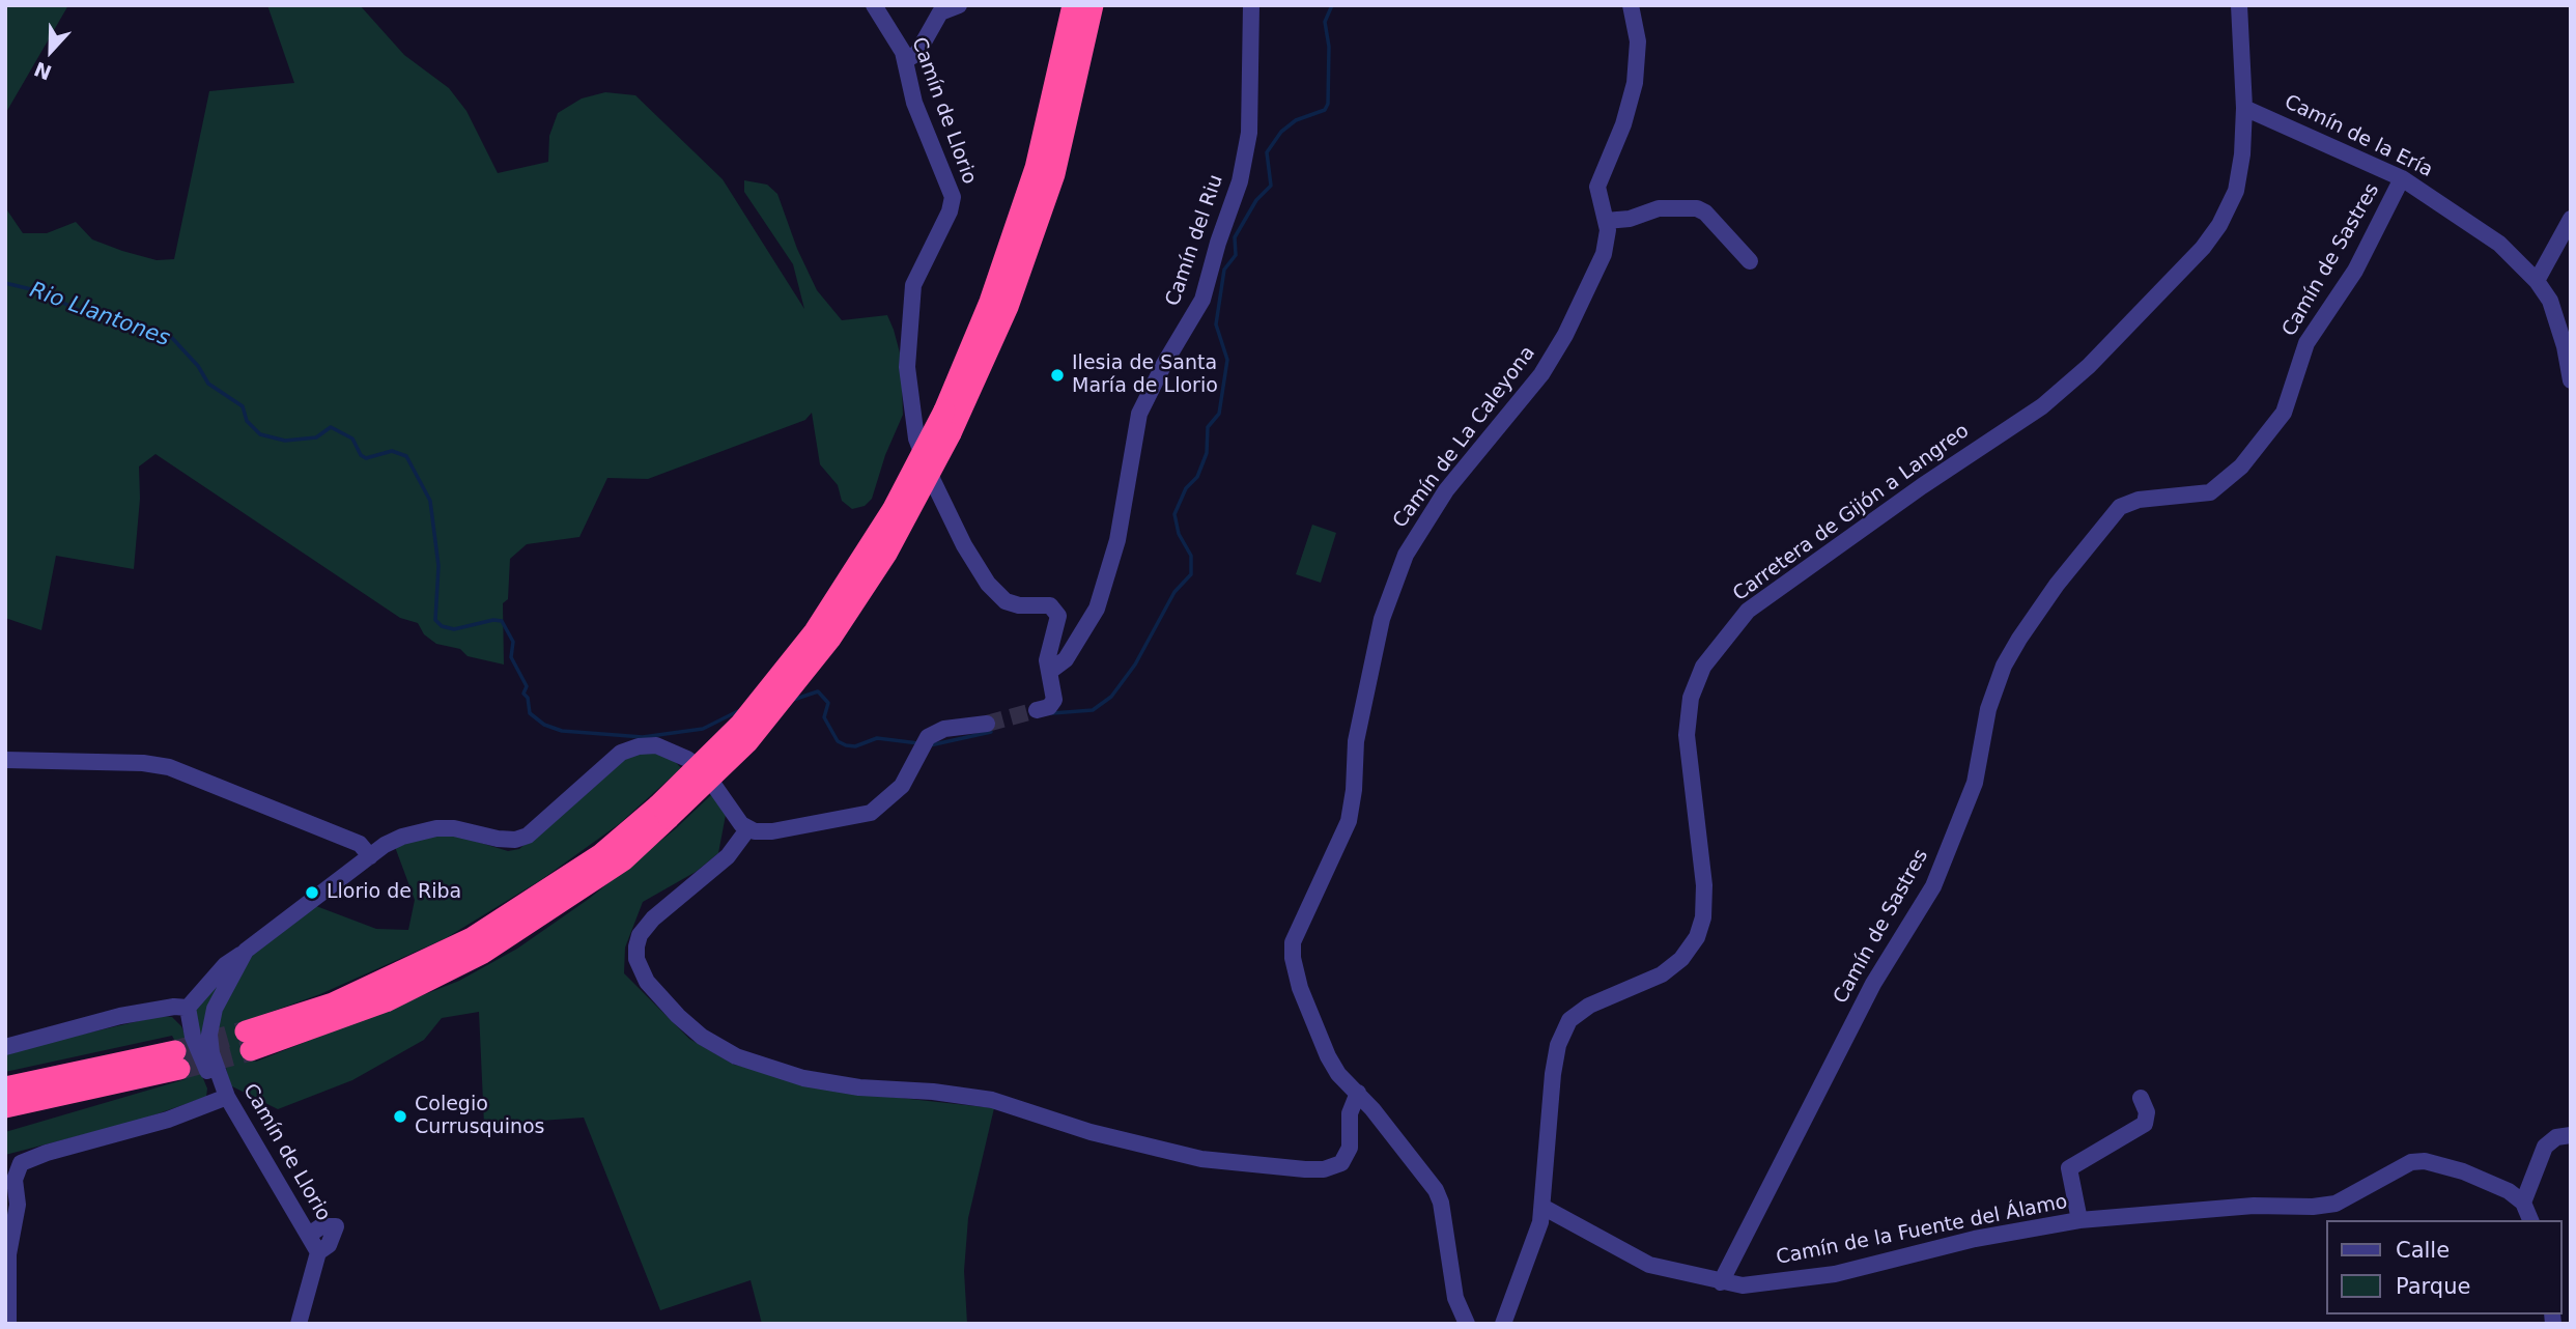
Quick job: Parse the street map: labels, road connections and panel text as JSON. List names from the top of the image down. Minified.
{"streets":{"street":["Camín de Llorio","Camín de la Ería","Camín del Riu","Camín de Sastres","Camín de La Caleyona","Carretera de Gijón a Langreo","Camín de la Fuente del Álamo"]},"crossings":[["Camín de Llorio","Camín del Riu"],["Camín de la Ería","Camín de Sastres"],["Camín de la Ería","Carretera de Gijón a Langreo"],["Camín de Sastres","Camín de la Fuente del Álamo"],["Carretera de Gijón a Langreo","Camín de la Fuente del Álamo"]],"water":["Rio Llantones"],"places":["Ilesia de Santa María de Llorio","Llorio de Riba","Colegio Currusquinos"],"legend":["Calle","Parque"],"north":"bottom"}
